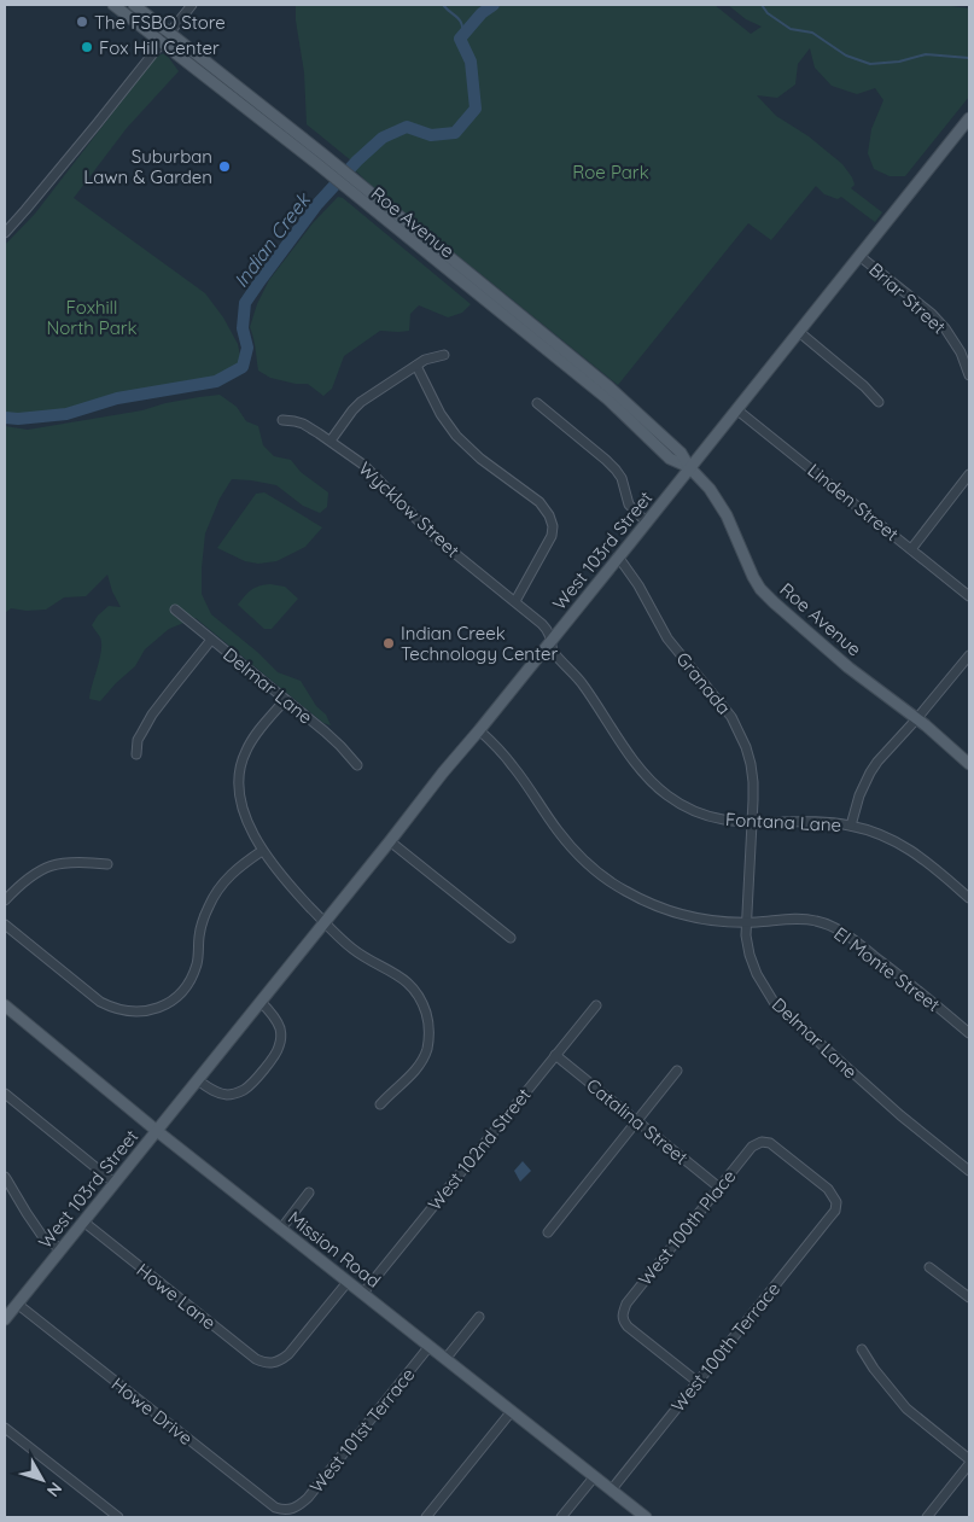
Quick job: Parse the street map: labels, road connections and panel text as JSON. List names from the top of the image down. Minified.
{"streets":{"main road":["Roe Avenue","West 103rd Street","Mission Road"],"street":["Briar Street","Linden Street","Wycklow Street","Granada","Delmar Lane","Fontana Lane","El Monte Street","Catalina Street","West 102nd Street","West 100th Place","Howe Lane","West 100th Terrace","Howe Drive","West 101st Terrace"]},"crossings":[["Roe Avenue","West 103rd Street"],["Briar Street","West 103rd Street"],["Linden Street","West 103rd Street"],["Wycklow Street","West 103rd Street"],["Wycklow Street","Fontana Lane"],["West 103rd Street","Granada"],["West 103rd Street","Fontana Lane"],["West 103rd Street","El Monte Street"],["West 103rd Street","Mission Road"],["West 103rd Street","Howe Lane"],["West 103rd Street","Howe Drive"],["Granada","Delmar Lane"],["Granada","Fontana Lane"],["Delmar Lane","Fontana Lane"],["Delmar Lane","El Monte Street"],["Catalina Street","West 102nd Street"],["Catalina Street","West 100th Place"],["West 102nd Street","Mission Road"],["West 100th Place","West 100th Terrace"],["Mission Road","Howe Lane"],["Mission Road","West 100th Terrace"],["Mission Road","West 101st Terrace"],["Howe Drive","West 101st Terrace"]],"water":["Indian Creek"],"parks":["Roe Park","Foxhill North Park"],"places":["The FSBO Store","Fox Hill Center","Suburban Lawn & Garden","Indian Creek Technology Center"],"north":"bottom right"}
